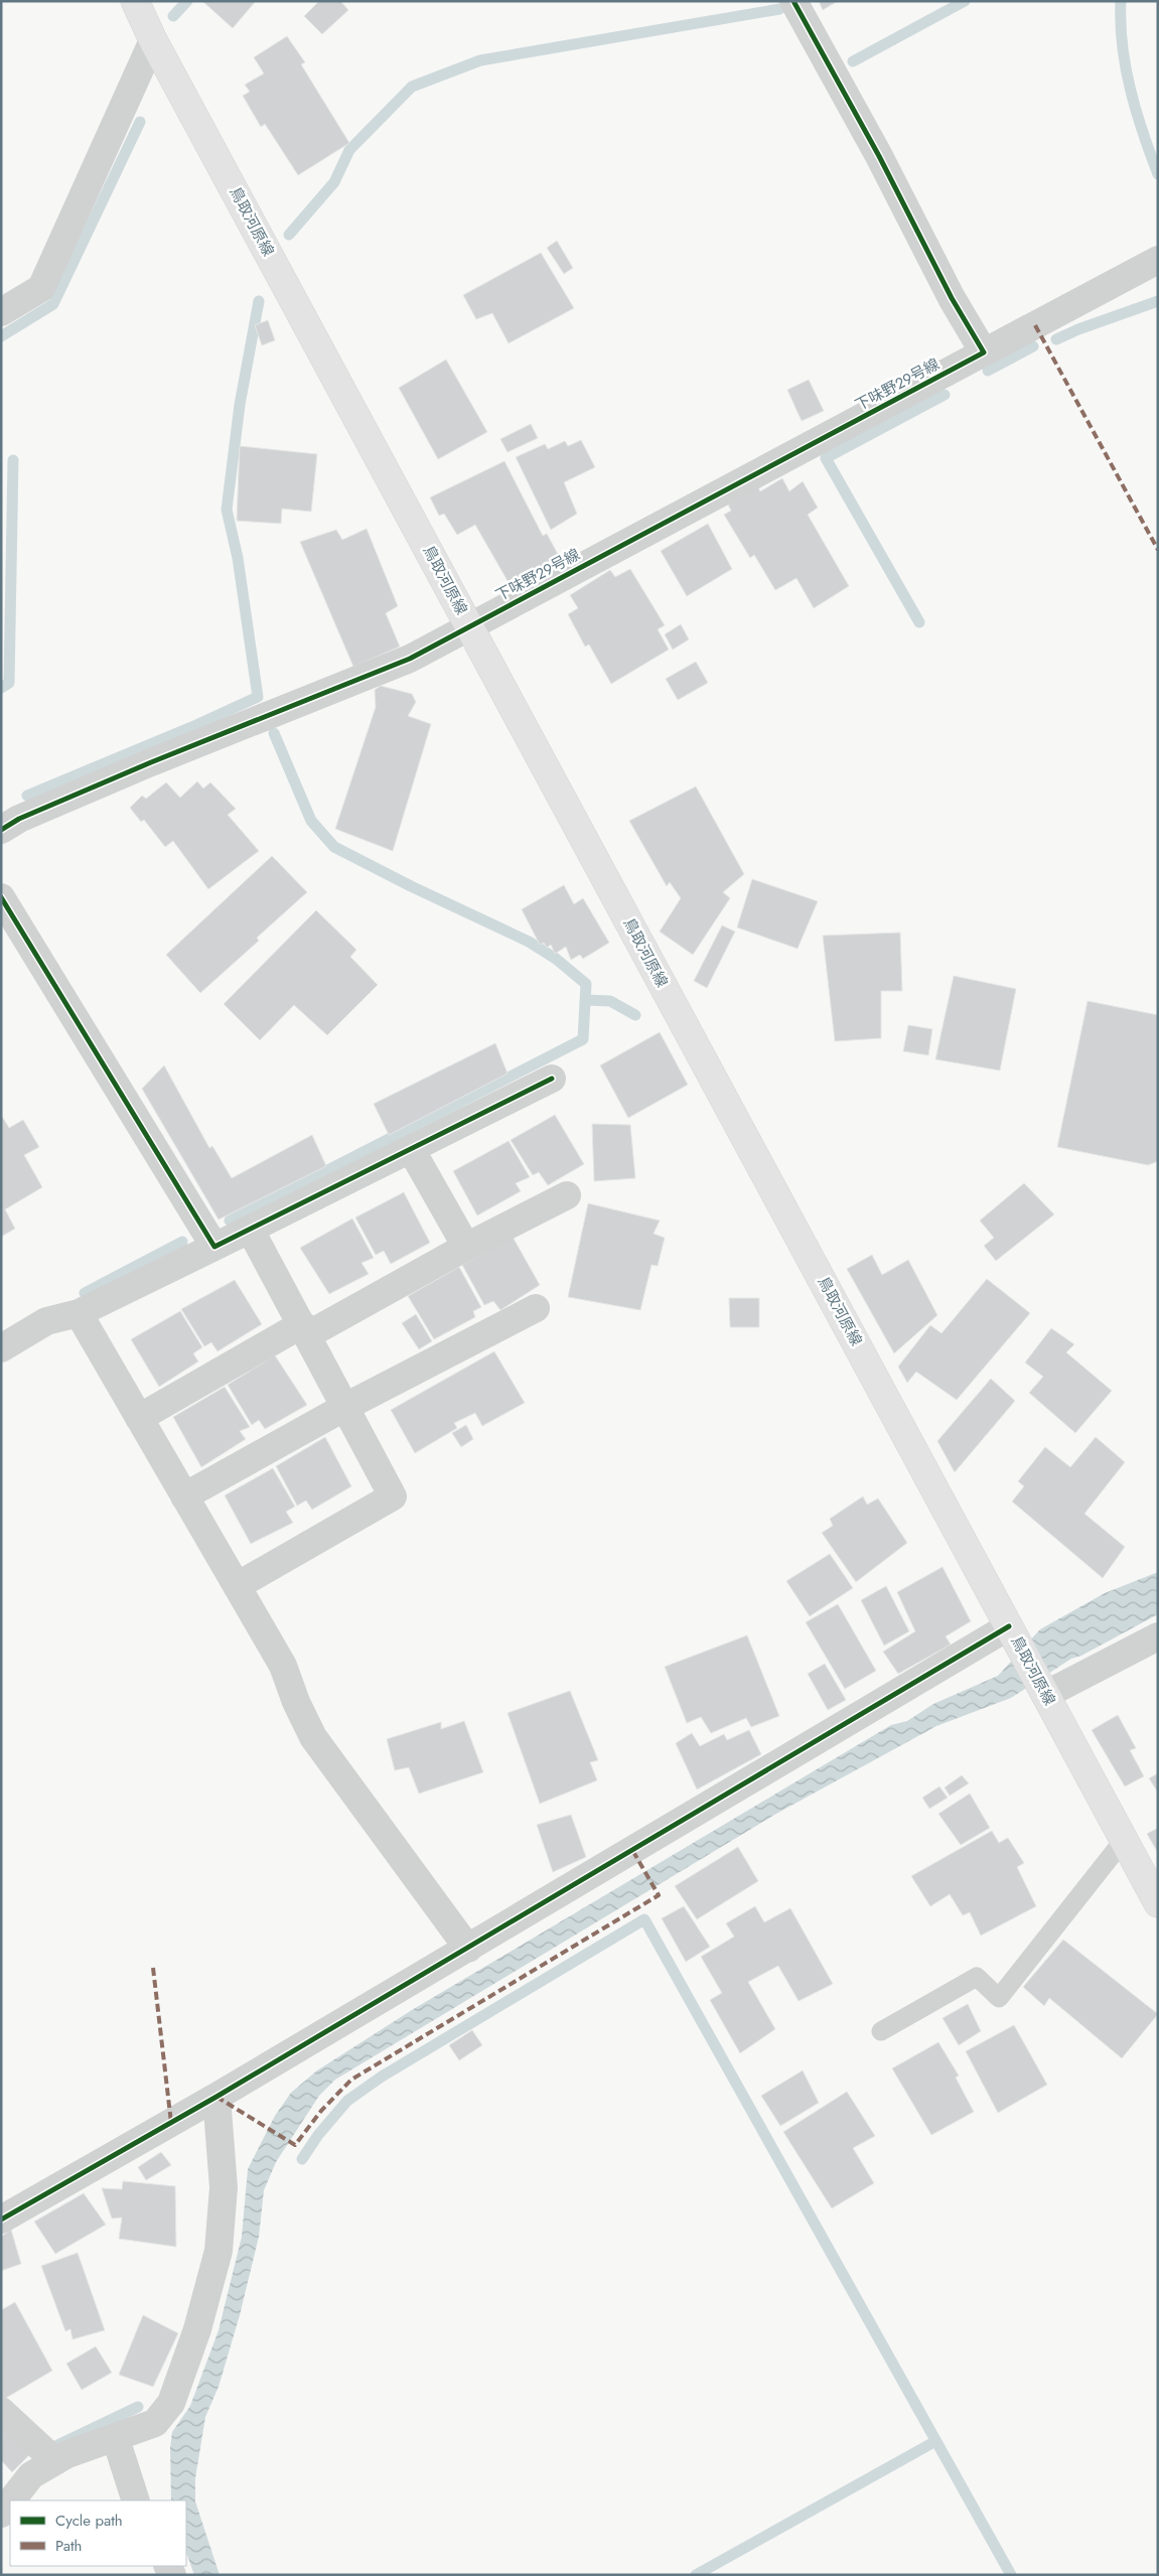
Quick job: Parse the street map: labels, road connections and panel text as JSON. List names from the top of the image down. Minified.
{"streets":{"main road":["鳥取河原線"],"street":["下味野29号線"]},"crossings":[["鳥取河原線","下味野29号線"]],"legend":["Cycle path","Path"]}
